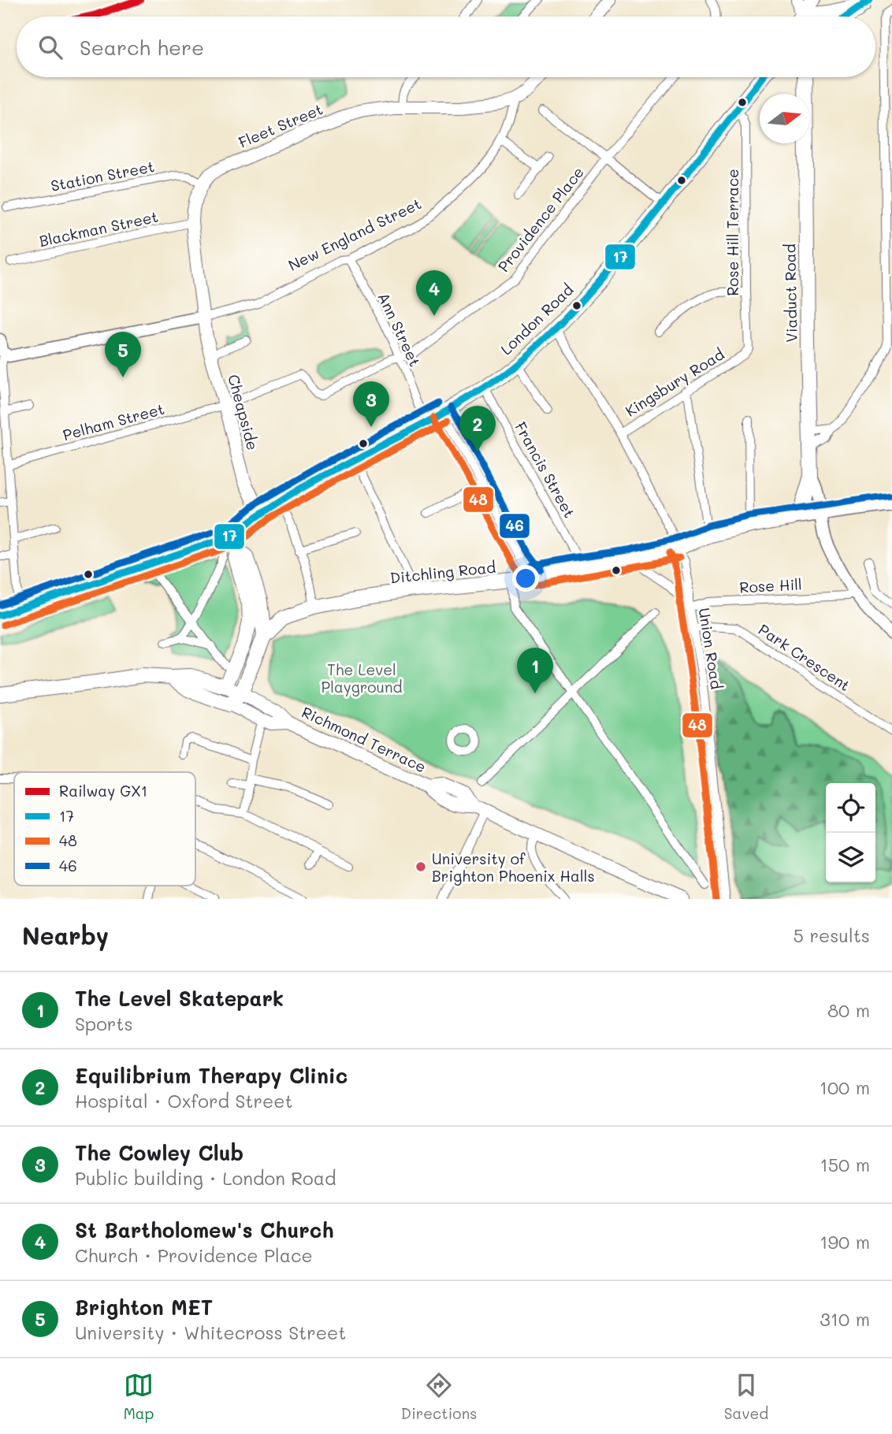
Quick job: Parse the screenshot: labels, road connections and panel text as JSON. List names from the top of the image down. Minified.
{"streets":{"highway":["Viaduct Road","London Road","Ditchling Road"],"main road":["Fleet Street","Cheapside","Richmond Terrace"],"street":["Station Street","Providence Place","Blackman Street","Rose Hill Terrace","New England Street","Ann Street","Kingsbury Road","Pelham Street","Francis Street","Rose Hill","Union Road","Park Crescent"]},"crossings":[["Fleet Street","Station Street"],["Fleet Street","New England Street"],["Providence Place","Ann Street"],["Providence Place","Pelham Street"],["Rose Hill Terrace","London Road"],["Rose Hill Terrace","Kingsbury Road"],["New England Street","Ann Street"],["New England Street","Cheapside"],["Viaduct Road","Ditchling Road"],["Viaduct Road","Rose Hill"],["London Road","Cheapside"],["London Road","Francis Street"],["London Road","Union Road"],["Kingsbury Road","Union Road"],["Cheapside","Pelham Street"],["Francis Street","Ditchling Road"],["Ditchling Road","Union Road"],["Rose Hill","Union Road"],["Union Road","Park Crescent"]],"parks":["The Level Playground"],"places":["University of Brighton Phoenix Halls"],"lines":["rail line GX1","transit line 17","transit line 46","transit line 48"],"legend":["Railway GX1","17","48","46"],"north":"right","page":{"search":"Search here","pins":["4","5","3","2","1"],"heading":["Nearby","5 results"],"list":[{"mark":"1","name":"The Level Skatepark","note":"Sports","value":"80 m"},{"mark":"2","name":"Equilibrium Therapy Clinic","note":"Hospital · Oxford Street","value":"100 m"},{"mark":"3","name":"The Cowley Club","note":"Public building · London Road","value":"150 m"},{"mark":"4","name":"St Bartholomew's Church","note":"Church · Providence Place","value":"190 m"},{"mark":"5","name":"Brighton MET","note":"University · Whitecross Street","value":"310 m"}],"nav":["Map","Directions","Saved"]}}
